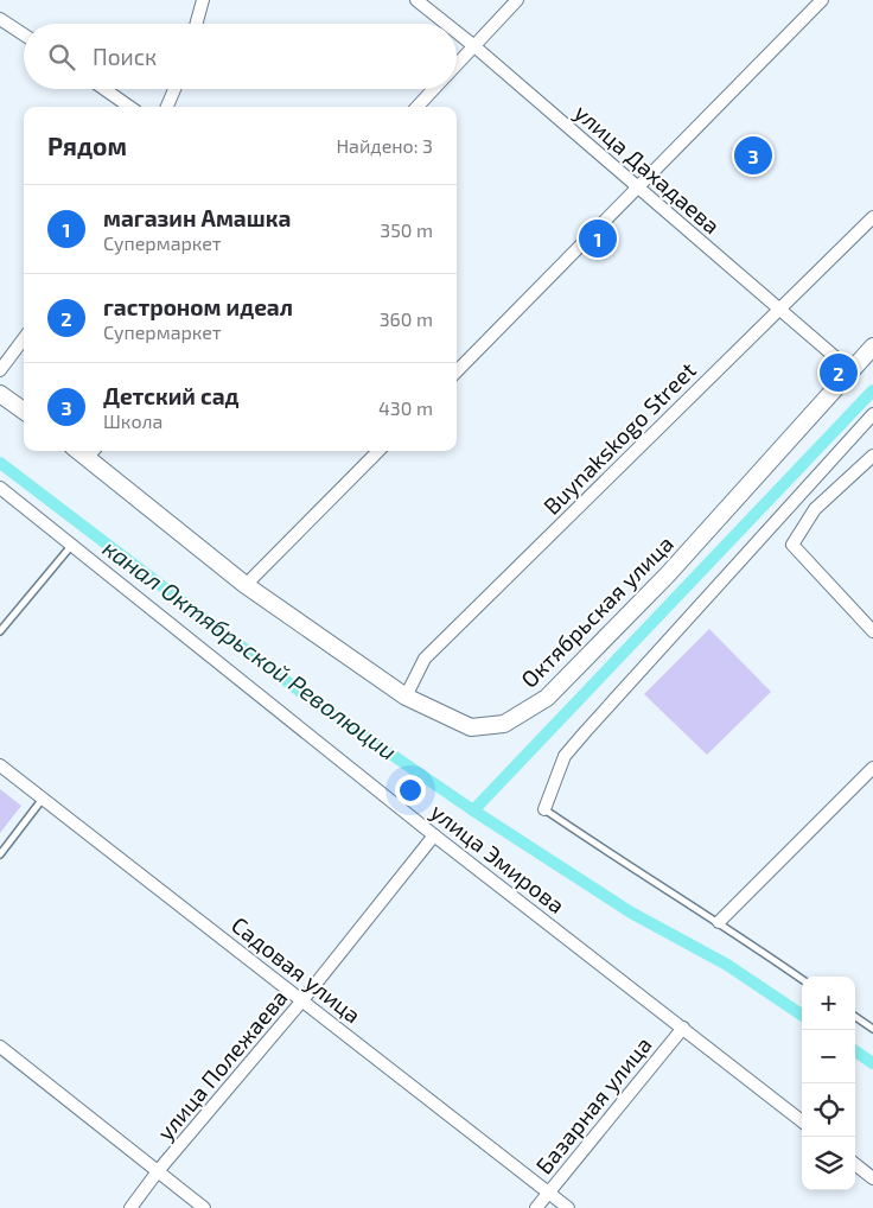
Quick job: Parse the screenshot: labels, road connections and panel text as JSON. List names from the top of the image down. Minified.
{"streets":{"street":["улица Дахадаева","Buynakskogo Street","Октябрьская улица","улица Эмирова","Садовая улица","улица Полежаева","Базарная улица"]},"crossings":[["улица Дахадаева","Buynakskogo Street"],["улица Дахадаева","Октябрьская улица"],["Buynakskogo Street","Октябрьская улица"],["улица Эмирова","улица Полежаева"],["улица Эмирова","Базарная улица"],["Садовая улица","улица Полежаева"],["Садовая улица","Базарная улица"]],"water":["канал Октябрьской Революции"],"page":{"search":"Поиск","heading":["Рядом","Найдено: 3"],"pins":["3","1","2"],"list":[{"mark":"1","name":"магазин Амашка","note":"Супермаркет","value":"350 m"},{"mark":"2","name":"гастроном идеал","note":"Супермаркет","value":"360 m"},{"mark":"3","name":"Детский сад","note":"Школа","value":"430 m"}],"map_buttons":["+","−"]}}
